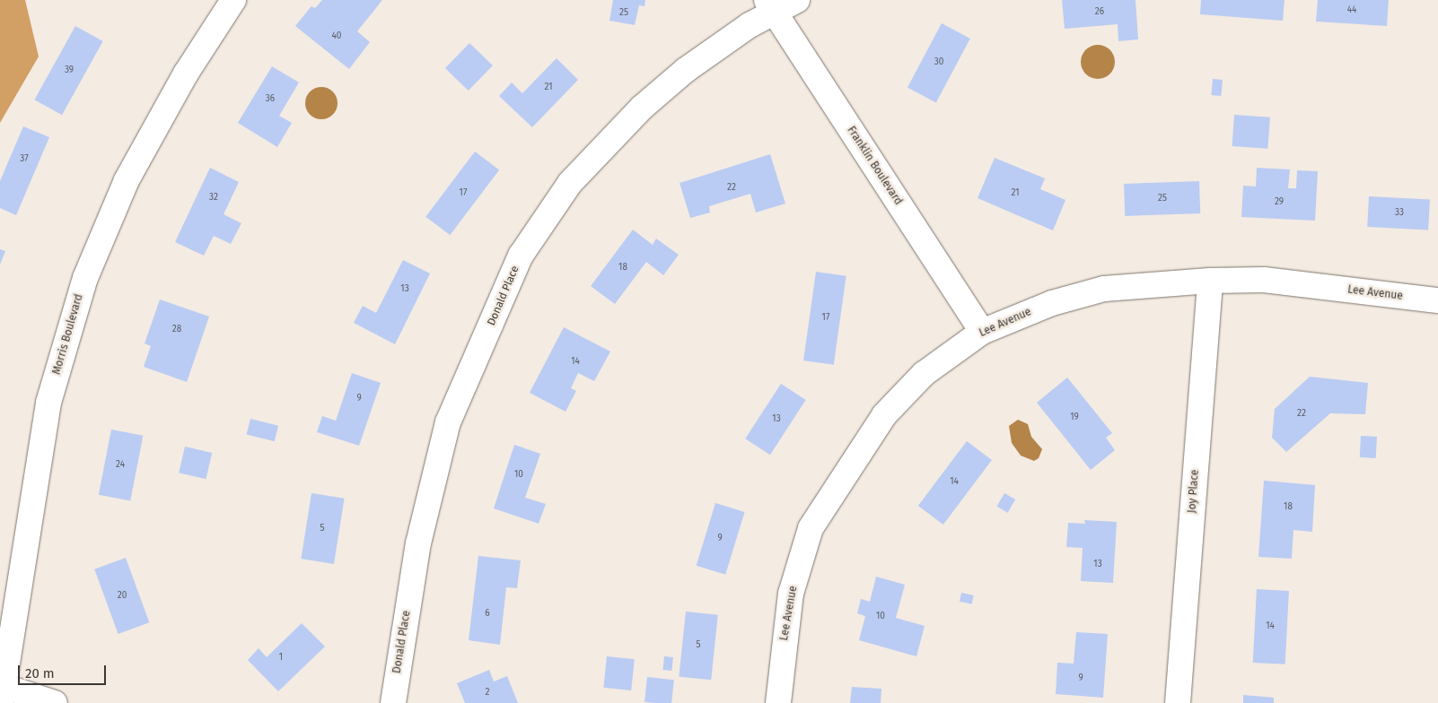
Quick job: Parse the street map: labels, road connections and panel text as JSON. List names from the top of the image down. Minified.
{"streets":{"street":["Franklin Boulevard","Lee Avenue","Donald Place","Morris Boulevard","Joy Place"]},"crossings":[["Franklin Boulevard","Lee Avenue"],["Franklin Boulevard","Donald Place"],["Lee Avenue","Joy Place"]],"house_numbers":["44","26","25","40","30","39","21","36","37","22","17","21","32","25","29","33","18","13","17","28","14","9","22","19","13","24","10","14","18","5","9","13","20","6","10","14","5","1","9","2"],"scale_bar":"20 m"}
